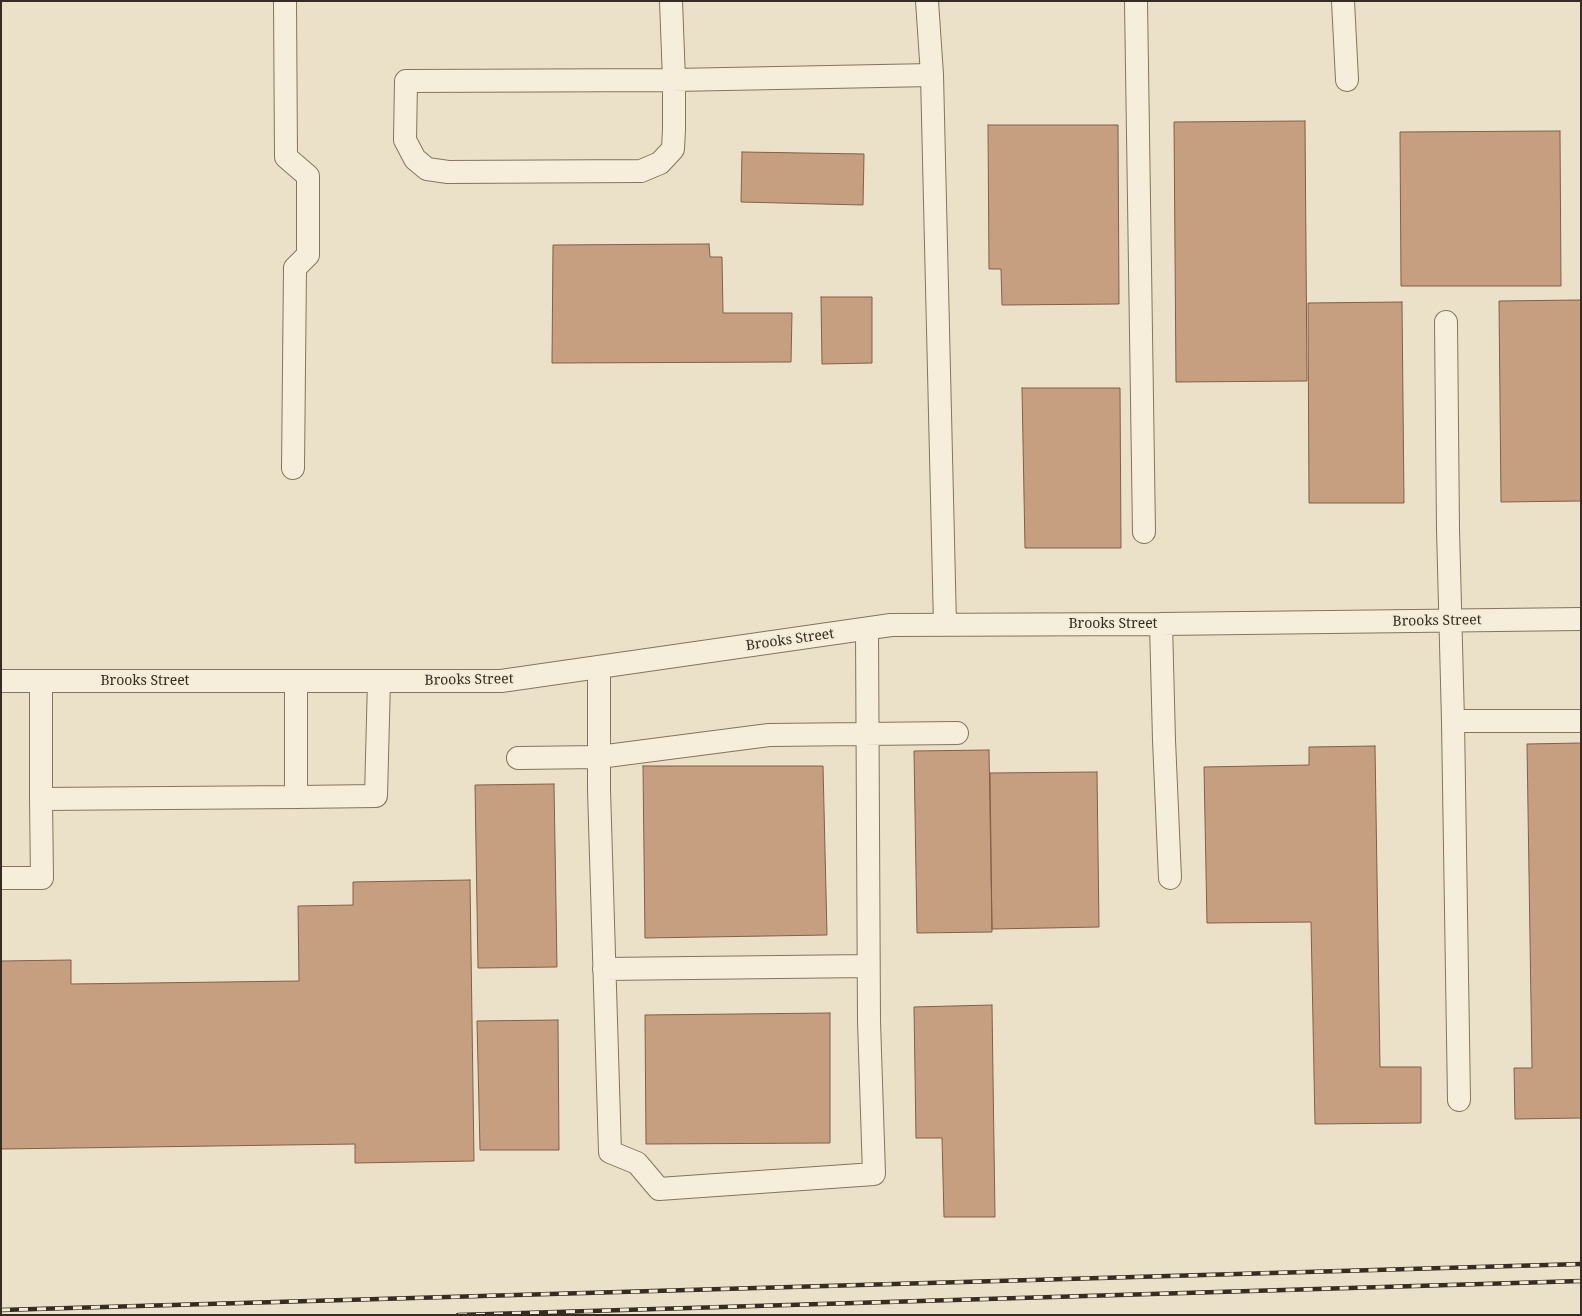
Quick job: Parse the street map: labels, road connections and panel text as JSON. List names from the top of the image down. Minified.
{"streets":{"street":["Brooks Street"]}}
